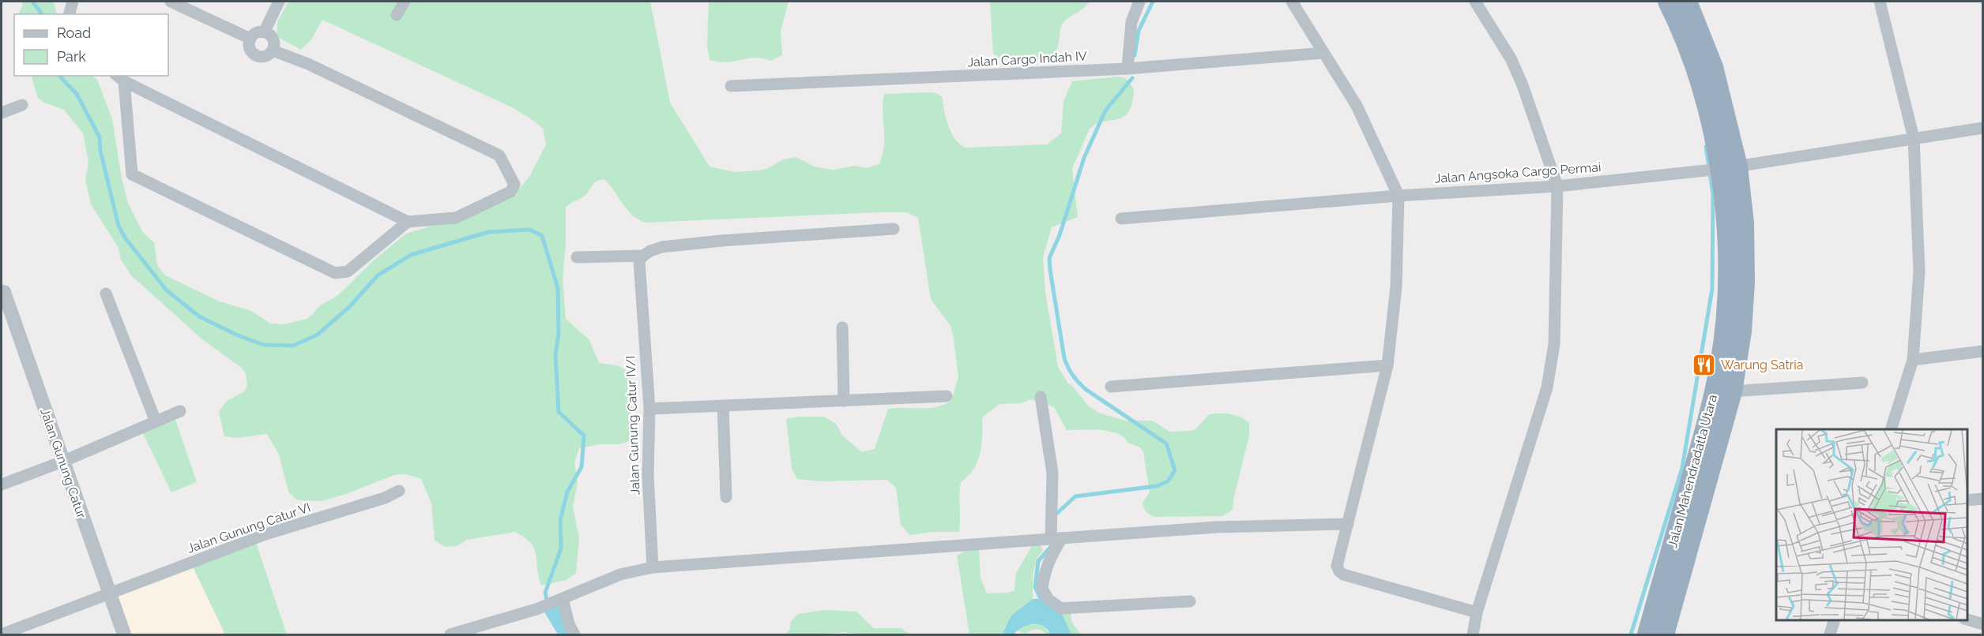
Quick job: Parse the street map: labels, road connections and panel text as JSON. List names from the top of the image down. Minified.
{"streets":{"highway":["Jalan Mahendradatta Utara"],"street":["Jalan Cargo Indah IV","Jalan Angsoka Cargo Permai","Jalan Gunung Catur IV/I","Jalan Gunung Catur","Jalan Gunung Catur VI"]},"crossings":[["Jalan Angsoka Cargo Permai","Jalan Mahendradatta Utara"],["Jalan Gunung Catur","Jalan Gunung Catur VI"]],"places":{"restaurant":["Warung Satria"]},"legend":["Road","Park"]}
